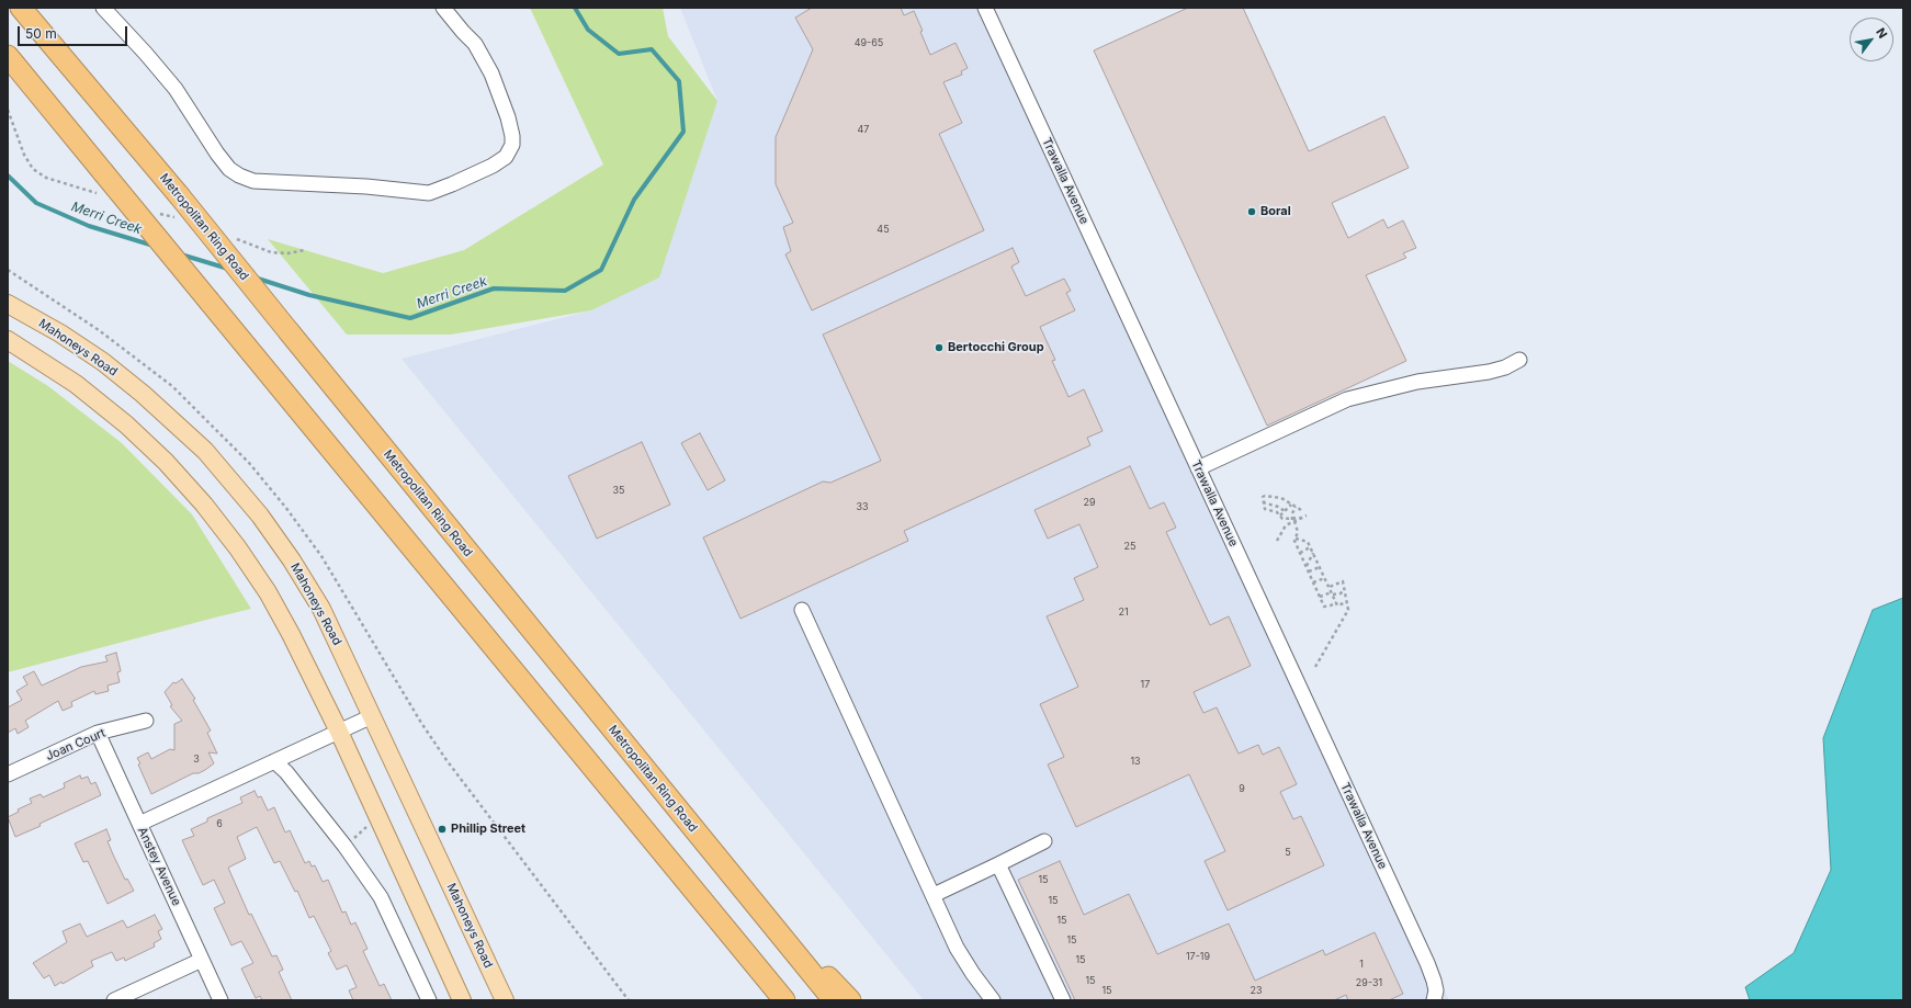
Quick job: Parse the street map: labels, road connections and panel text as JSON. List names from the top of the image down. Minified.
{"streets":{"highway":["Metropolitan Ring Road"],"main road":["Mahoneys Road"],"street":["Trawalla Avenue","Joan Court","Anstey Avenue"]},"crossings":[["Joan Court","Anstey Avenue"]],"water":["Merri Creek"],"places":["Boral","Bertocchi Group","Phillip Street"],"house_numbers":["49-65","47","45","35","29","33","25","21","17","3","13","9","6","5","15","15","15","15","17-19","15","1","15","29-31","15","23"],"scale_bar":"50 m","north":"top right"}
